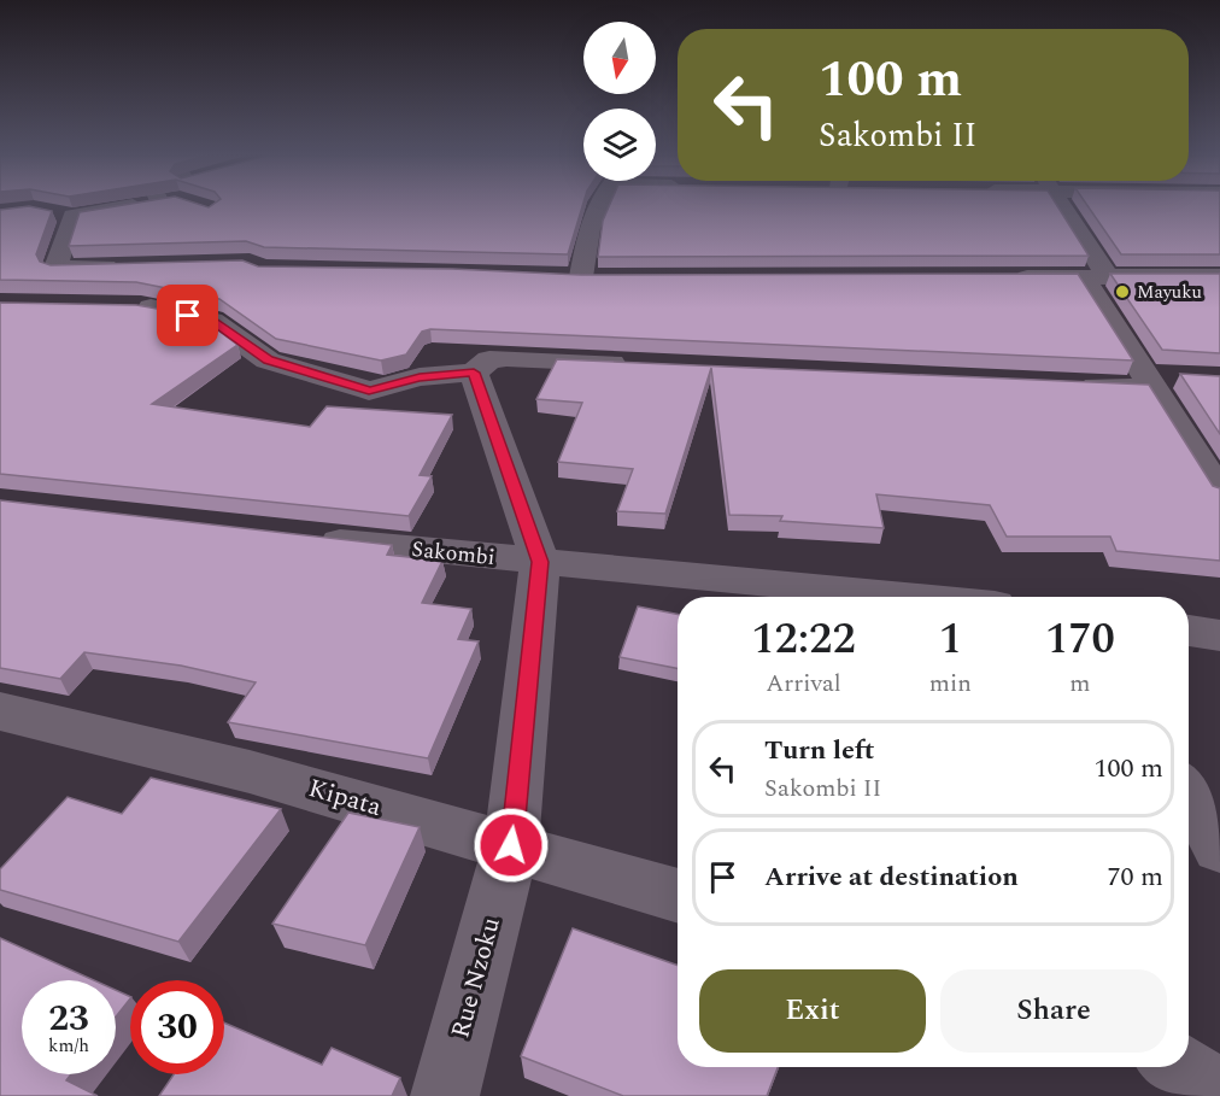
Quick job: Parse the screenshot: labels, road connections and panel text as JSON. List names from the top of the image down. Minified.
{"streets":{"street":["Sakombi","Kipata","Rue Nzoku"]},"crossings":[["Sakombi","Rue Nzoku"],["Kipata","Rue Nzoku"]],"places":["Mayuku"],"north":"bottom","page":{"turn":["100 m","Sakombi II"],"eta":["12:22","Arrival","1","min","170","m"],"list":[{"name":"Turn left","note":"Sakombi II","value":"100 m"},{"name":"Arrive at destination","value":"70 m"}],"buttons":["Exit","Share"],"speed":"23 km/h","limit":"30"}}
